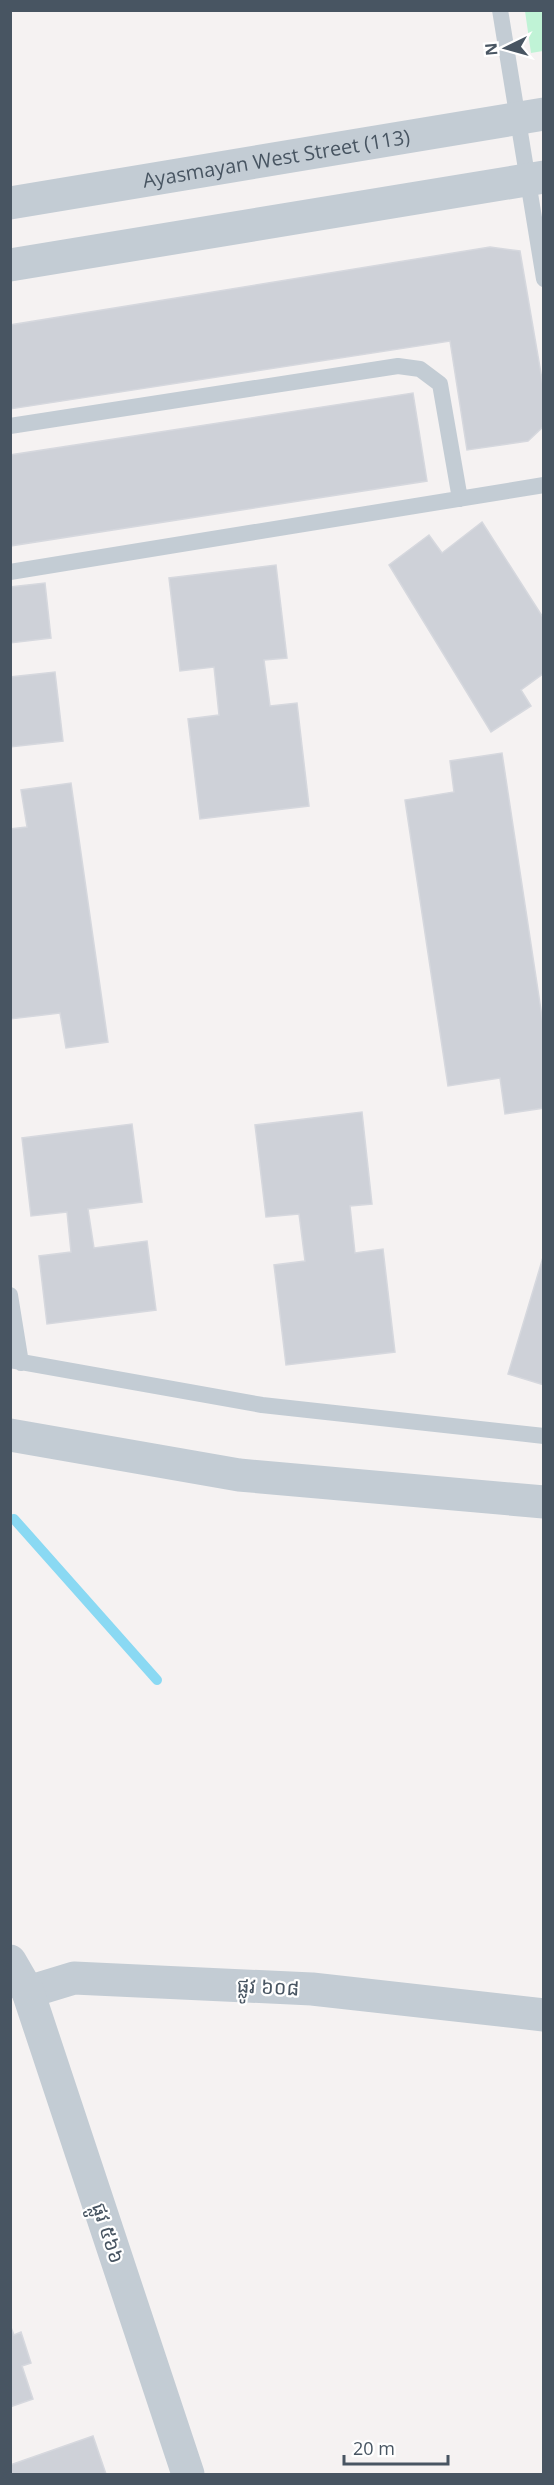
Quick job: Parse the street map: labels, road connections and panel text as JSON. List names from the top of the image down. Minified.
{"streets":{"street":["Ayasmayan West Street (113)","ផ្លូវ ៦០៨","ផ្លូវ ៥៦៦"]},"crossings":[["ផ្លូវ ៦០៨","ផ្លូវ ៥៦៦"]],"scale_bar":"20 m","north":"left"}
